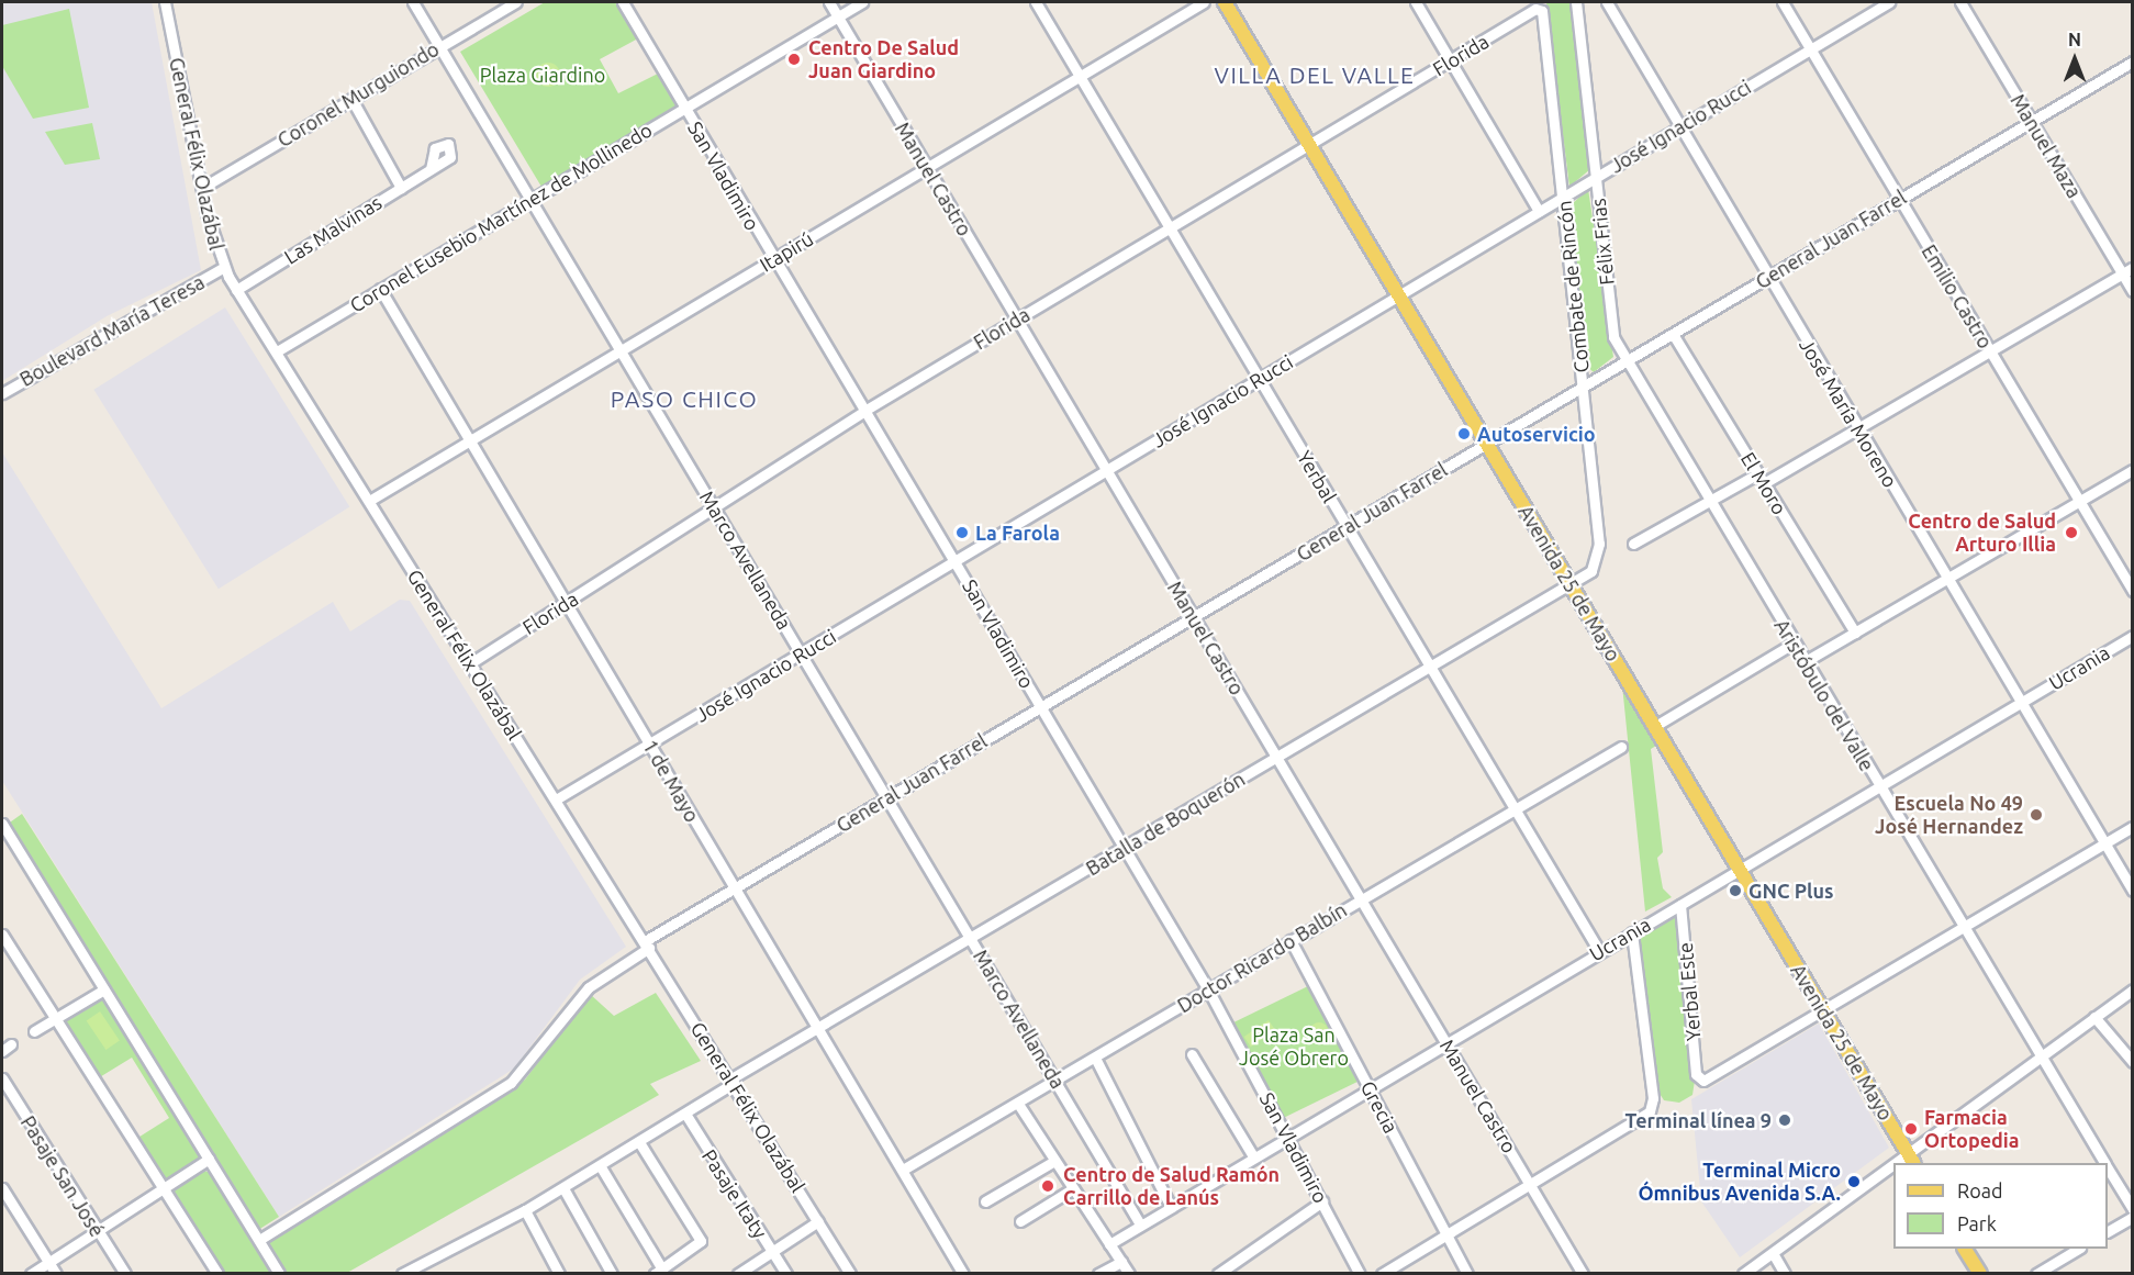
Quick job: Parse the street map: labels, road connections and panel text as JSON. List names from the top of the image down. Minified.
{"streets":{"main road":["Avenida 25 de Mayo"],"street":["Florida","Coronel Murguiondo","José Ignacio Rucci","Manuel Maza","General Félix Olazábal","San Vladimiro","Manuel Castro","Coronel Eusebio Martínez de Mollinedo","Las Malvinas","General Juan Farrel","Félix Frias","Itapirú","Combate de Rincón","Emilio Castro","Boulevard María Teresa","José María Moreno","Yerbal","El Moro","Marco Avellaneda","Ucrania","Aristóbulo del Valle","1 de Mayo","Batalla de Boquerón","Doctor Ricardo Balbín","Yerbal Este","Grecia","Pasaje San José","Pasaje Itaty"]},"crossings":[["Florida","General Félix Olazábal"],["Florida","San Vladimiro"],["Florida","Manuel Castro"],["Florida","Combate de Rincón"],["Florida","Yerbal"],["Florida","Marco Avellaneda"],["Florida","Avenida 25 de Mayo"],["Florida","1 de Mayo"],["Coronel Murguiondo","General Félix Olazábal"],["Coronel Murguiondo","Marco Avellaneda"],["José Ignacio Rucci","General Félix Olazábal"],["José Ignacio Rucci","San Vladimiro"],["José Ignacio Rucci","Manuel Castro"],["José Ignacio Rucci","Félix Frias"],["José Ignacio Rucci","Combate de Rincón"],["José Ignacio Rucci","Emilio Castro"],["José Ignacio Rucci","José María Moreno"],["José Ignacio Rucci","Yerbal"],["José Ignacio Rucci","Marco Avellaneda"],["José Ignacio Rucci","Avenida 25 de Mayo"],["José Ignacio Rucci","1 de Mayo"],["Manuel Maza","General Juan Farrel"],["General Félix Olazábal","Coronel Eusebio Martínez de Mollinedo"],["General Félix Olazábal","Las Malvinas"],["General Félix Olazábal","General Juan Farrel"],["General Félix Olazábal","Itapirú"],["General Félix Olazábal","Boulevard María Teresa"],["General Félix Olazábal","Batalla de Boquerón"],["San Vladimiro","Coronel Eusebio Martínez de Mollinedo"],["San Vladimiro","General Juan Farrel"],["San Vladimiro","Itapirú"],["San Vladimiro","Ucrania"],["San Vladimiro","Batalla de Boquerón"],["San Vladimiro","Doctor Ricardo Balbín"],["Manuel Castro","Coronel Eusebio Martínez de Mollinedo"],["Manuel Castro","General Juan Farrel"],["Manuel Castro","Itapirú"],["Manuel Castro","Ucrania"],["Manuel Castro","Batalla de Boquerón"],["Manuel Castro","Doctor Ricardo Balbín"],["Coronel Eusebio Martínez de Mollinedo","Marco Avellaneda"],["Coronel Eusebio Martínez de Mollinedo","1 de Mayo"],["General Juan Farrel","Félix Frias"],["General Juan Farrel","Combate de Rincón"],["General Juan Farrel","Emilio Castro"],["General Juan Farrel","José María Moreno"],["General Juan Farrel","Yerbal"],["General Juan Farrel","El Moro"],["General Juan Farrel","Marco Avellaneda"],["General Juan Farrel","Avenida 25 de Mayo"],["General Juan Farrel","Aristóbulo del Valle"],["General Juan Farrel","1 de Mayo"],["Félix Frias","Aristóbulo del Valle"],["Itapirú","Yerbal"],["Itapirú","Marco Avellaneda"],["Itapirú","1 de Mayo"],["Combate de Rincón","Batalla de Boquerón"],["José María Moreno","Ucrania"],["Yerbal","Ucrania"],["Yerbal","Batalla de Boquerón"],["Yerbal","Doctor Ricardo Balbín"],["Marco Avellaneda","Ucrania"],["Marco Avellaneda","Batalla de Boquerón"],["Marco Avellaneda","Doctor Ricardo Balbín"],["Avenida 25 de Mayo","Ucrania"],["Avenida 25 de Mayo","Batalla de Boquerón"],["Avenida 25 de Mayo","Yerbal Este"],["Ucrania","Aristóbulo del Valle"],["Ucrania","Yerbal Este"],["Ucrania","Grecia"],["1 de Mayo","Batalla de Boquerón"],["1 de Mayo","Doctor Ricardo Balbín"],["Batalla de Boquerón","Pasaje Itaty"],["Doctor Ricardo Balbín","Grecia"]],"districts":["VILLA DEL VALLE","PASO CHICO"],"parks":["Plaza Giardino","Plaza San José Obrero"],"places":["Centro De Salud Juan Giardino","Autoservicio","La Farola","Centro de Salud Arturo Illia","Escuela No 49 José Hernandez","GNC Plus","Terminal línea 9","Farmacia Ortopedia","Terminal Micro Ómnibus Avenida S.A.","Centro de Salud Ramón Carrillo de Lanús"],"legend":["Road","Park"],"north":"top"}
